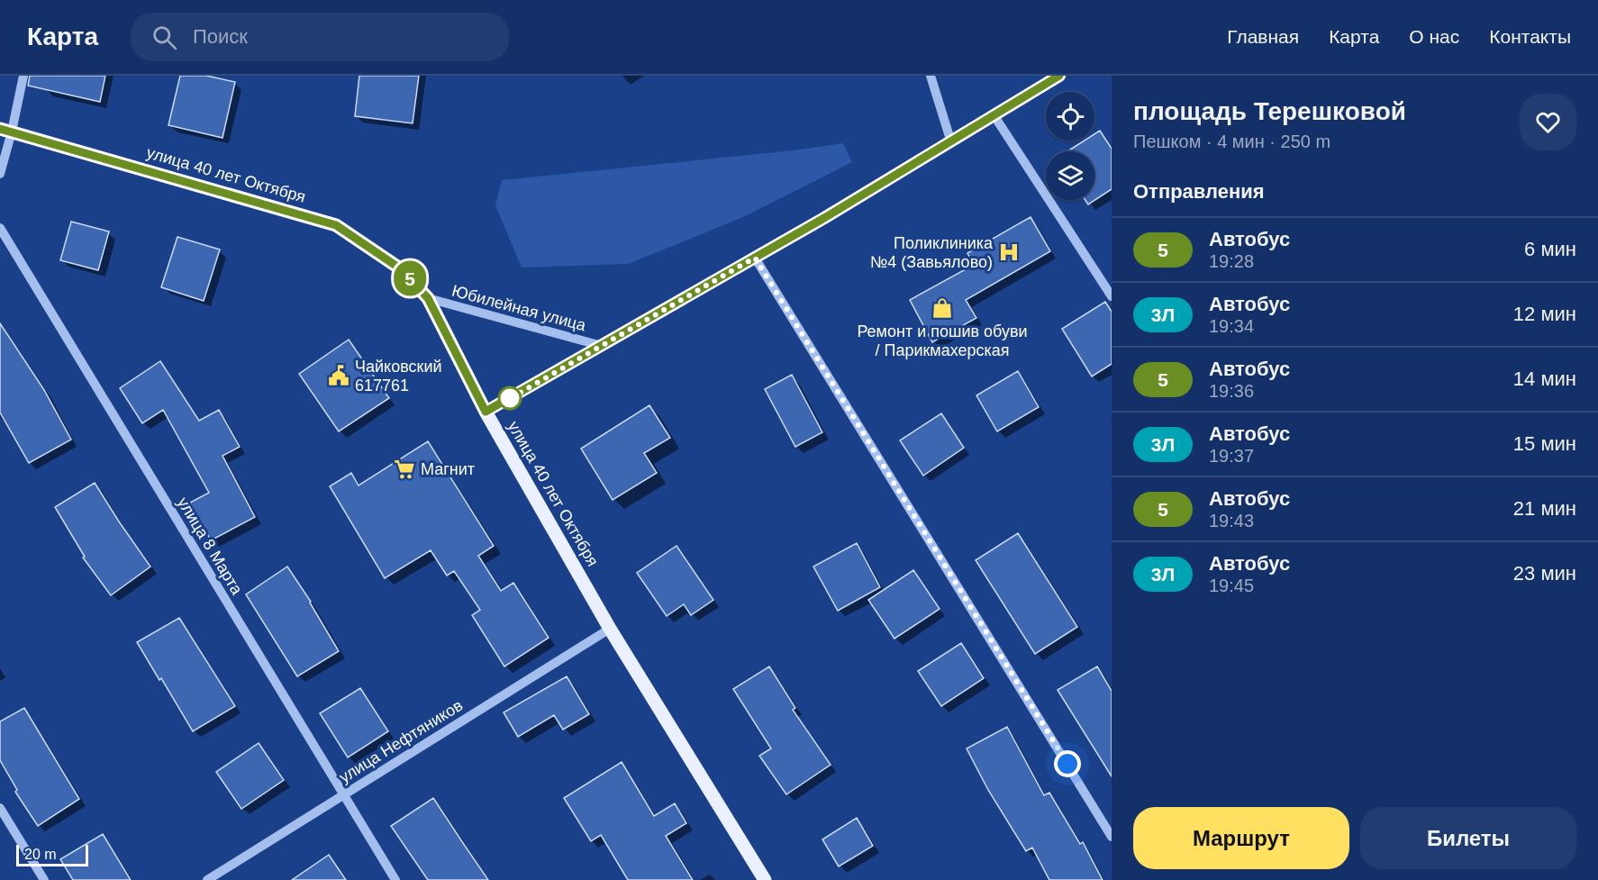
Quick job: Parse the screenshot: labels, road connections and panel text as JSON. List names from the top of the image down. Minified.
{"streets":{"main road":["улица 40 лет Октября"],"street":["Юбилейная улица","улица 8 Марта","улица Нефтяников"]},"crossings":[["улица 40 лет Октября","Юбилейная улица"],["улица 40 лет Октября","улица Нефтяников"],["улица 8 Марта","улица Нефтяников"]],"places":{"hospital":["Поликлиника №4 (Завьялово)"],"shop":["Ремонт и пошив обуви / Парикмахерская"],"public building":["Чайковский 617761"],"supermarket":["Магнит"]},"lines":["bus line 5"],"scale_bar":"20 m","page":{"header":"Карта","search":"Поиск","nav":["Главная","Карта","О нас","Контакты"],"on_map":"5","heading":[["площадь Терешковой","Пешком · 4 мин · 250 m"],"Отправления"],"list":[{"mark":"5","name":"Автобус","note":"19:28","value":"6 мин"},{"mark":"3Л","name":"Автобус","note":"19:34","value":"12 мин"},{"mark":"5","name":"Автобус","note":"19:36","value":"14 мин"},{"mark":"3Л","name":"Автобус","note":"19:37","value":"15 мин"},{"mark":"5","name":"Автобус","note":"19:43","value":"21 мин"},{"mark":"3Л","name":"Автобус","note":"19:45","value":"23 мин"}],"buttons":["Маршрут","Билеты"],"scale":"20 m"}}
